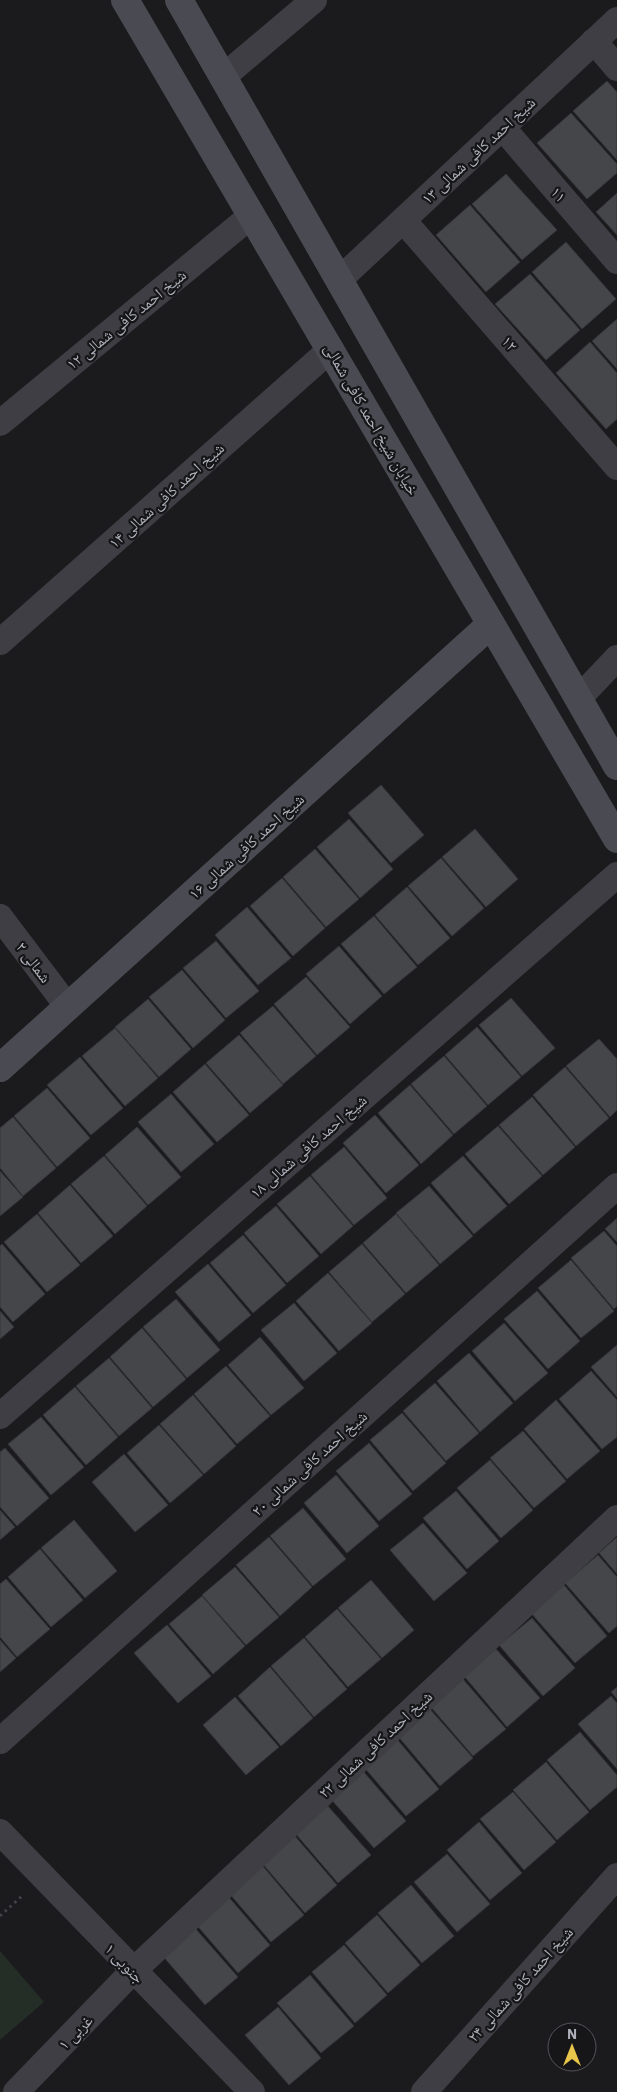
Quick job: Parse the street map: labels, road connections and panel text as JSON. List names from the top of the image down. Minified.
{"streets":{"street":["شیخ احمد کافی شمالی ۱۳","۱۱","شیخ احمد کافی شمالی ۱۲","۱۲","خیابان شیخ احمد کافی شمالی","شیخ احمد کافی شمالی ۱۴","شیخ احمد کافی شمالی ۱۶","۲ شمالی","شیخ احمد کافی شمالی ۱۸","شیخ احمد کافی شمالی ۲۰","شیخ احمد کافی شمالی ۲۲","جنوبی ۱","شیخ احمد کافی شمالی ۲۴","غربی ۱"]},"crossings":[["شیخ احمد کافی شمالی ۱۳","۱۱"],["شیخ احمد کافی شمالی ۱۳","۱۲"],["شیخ احمد کافی شمالی ۱۲","خیابان شیخ احمد کافی شمالی"],["خیابان شیخ احمد کافی شمالی","شیخ احمد کافی شمالی ۱۴"],["خیابان شیخ احمد کافی شمالی","شیخ احمد کافی شمالی ۱۶"],["شیخ احمد کافی شمالی ۱۶","۲ شمالی"],["شیخ احمد کافی شمالی ۲۲","جنوبی ۱"],["شیخ احمد کافی شمالی ۲۲","غربی ۱"],["جنوبی ۱","غربی ۱"]],"north":"top"}
